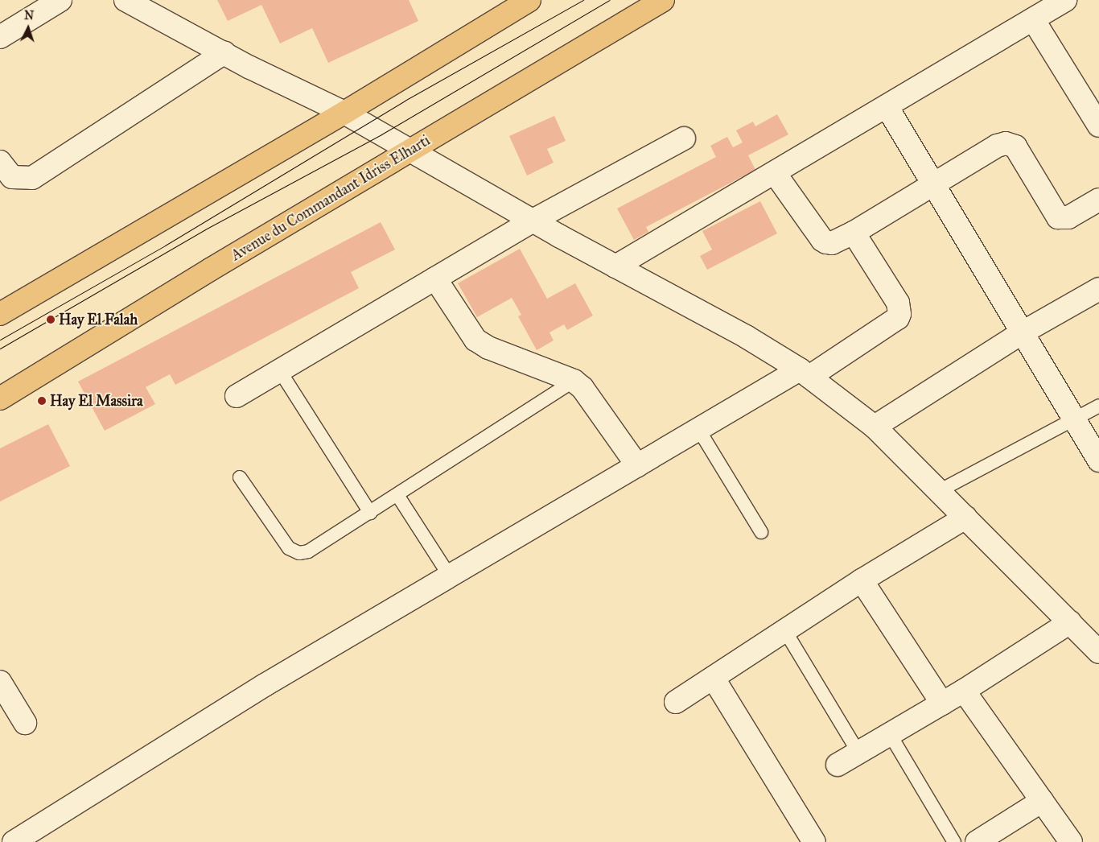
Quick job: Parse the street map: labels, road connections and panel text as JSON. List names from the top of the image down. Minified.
{"streets":{"main road":["Avenue du Commandant Idriss Elharti"]},"places":["Hay El Falah","Hay El Massira"],"north":"top"}
